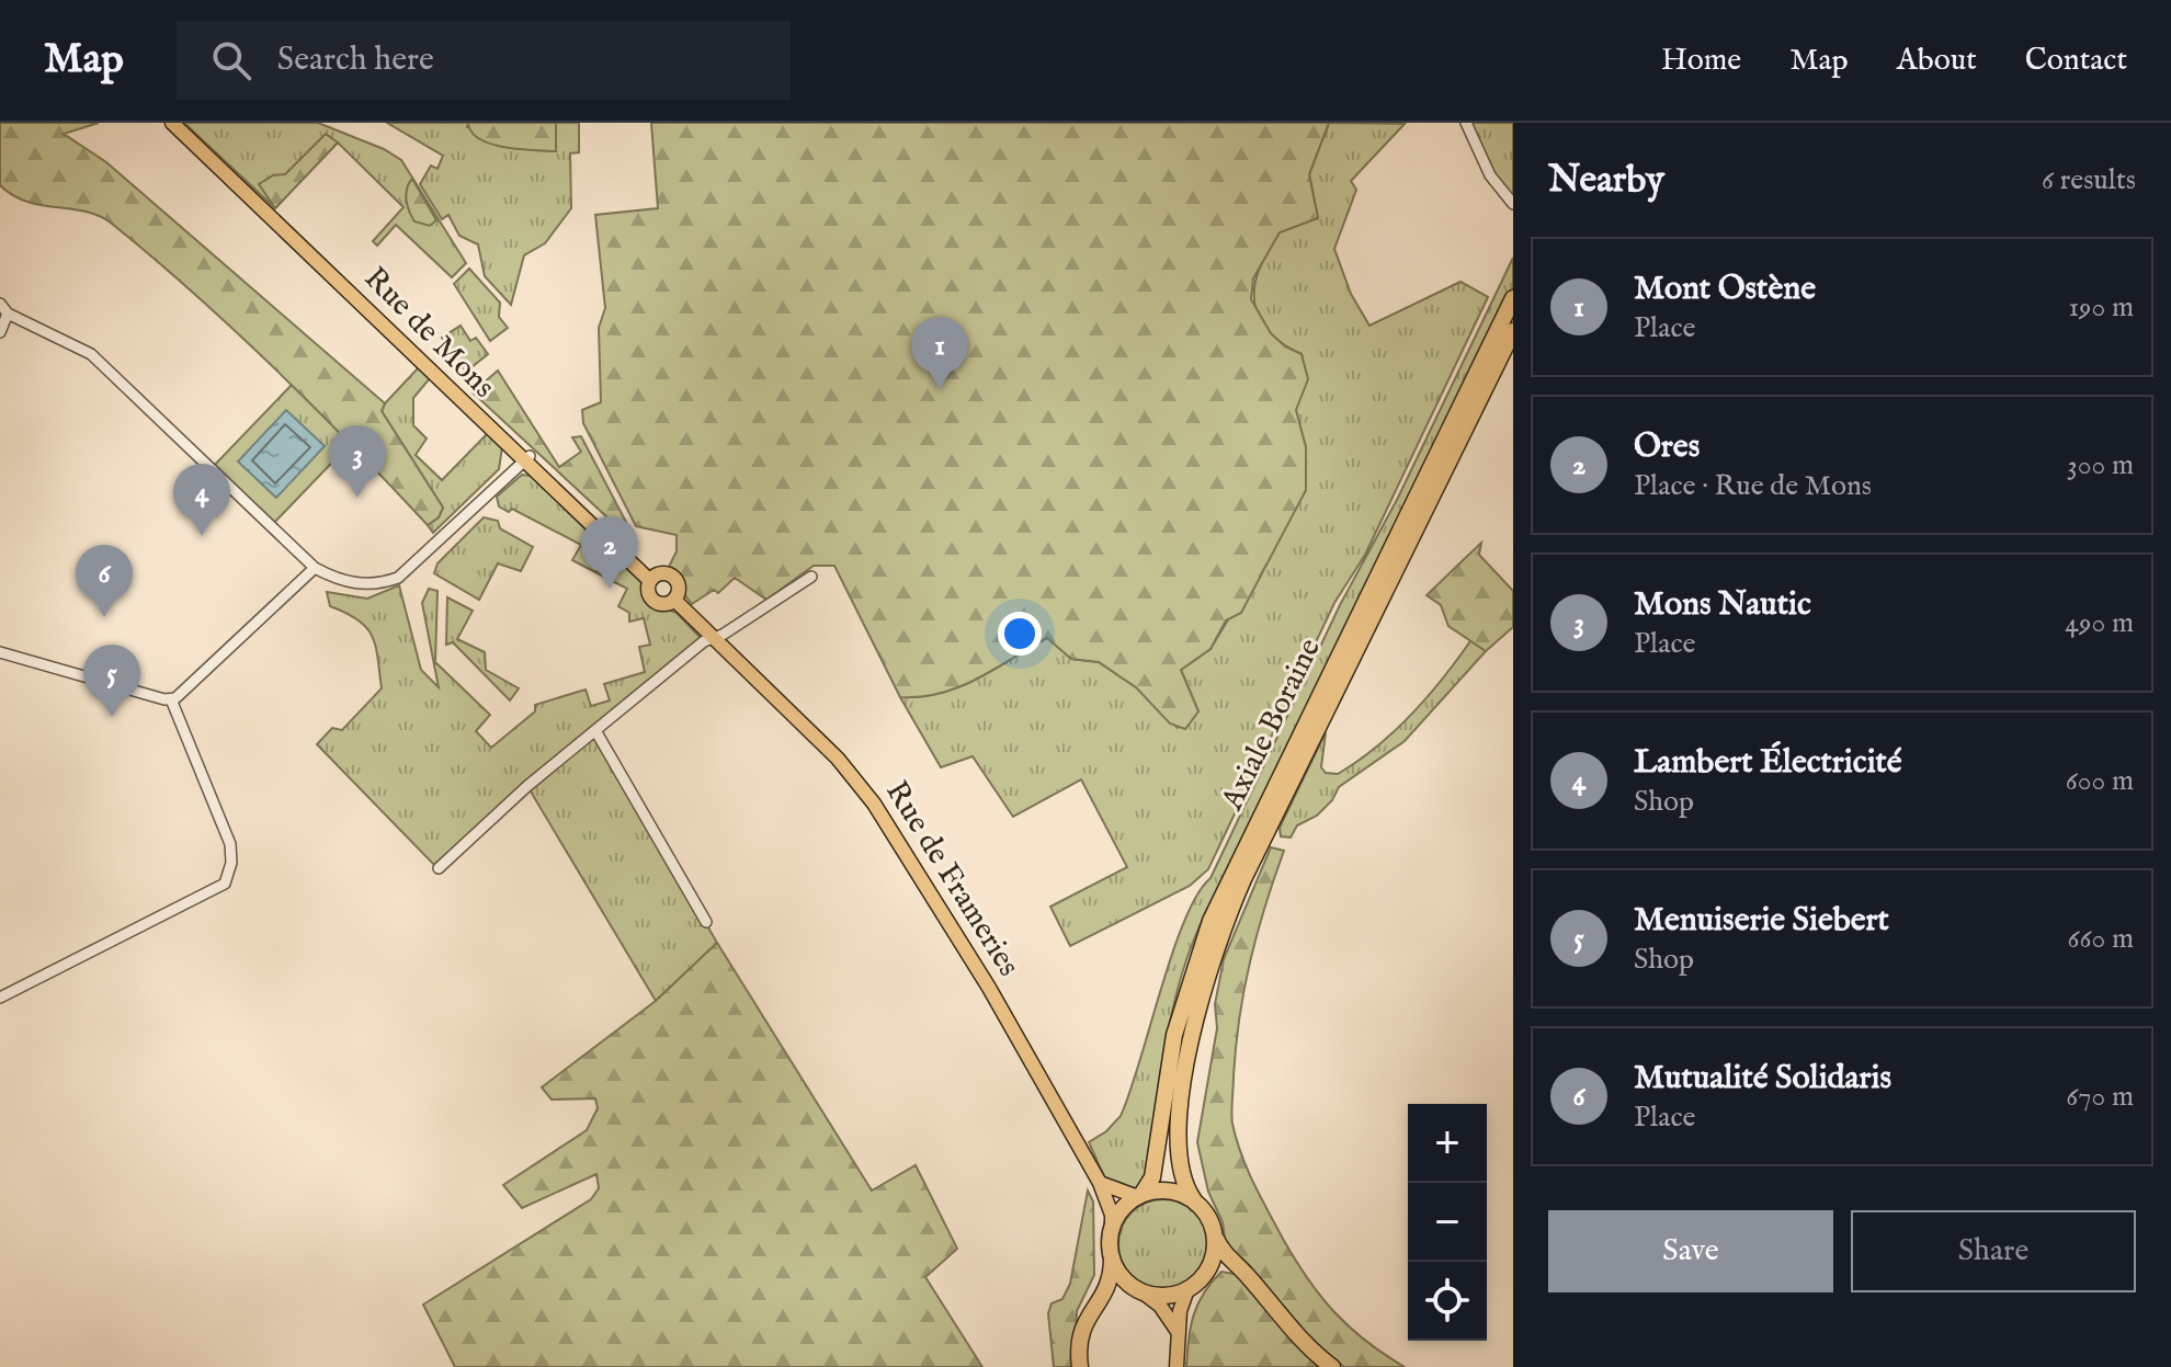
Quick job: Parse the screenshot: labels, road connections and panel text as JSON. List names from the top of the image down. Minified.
{"streets":{"highway":["Axiale Boraine"],"main road":["Rue de Mons","Rue de Frameries"]},"crossings":[["Axiale Boraine","Rue de Frameries"]],"page":{"header":"Map","search":"Search here","nav":["Home","Map","About","Contact"],"heading":["Nearby","6 results"],"list":[{"mark":"1","name":"Mont Ostène","note":"Place","value":"190 m"},{"mark":"2","name":"Ores","note":"Place · Rue de Mons","value":"300 m"},{"mark":"3","name":"Mons Nautic","note":"Place","value":"490 m"},{"mark":"4","name":"Lambert Électricité","note":"Shop","value":"600 m"},{"mark":"5","name":"Menuiserie Siebert","note":"Shop","value":"660 m"},{"mark":"6","name":"Mutualité Solidaris","note":"Place","value":"670 m"}],"pins":["1","3","4","2","6","5"],"map_buttons":["+","−"],"buttons":["Save","Share"]}}
